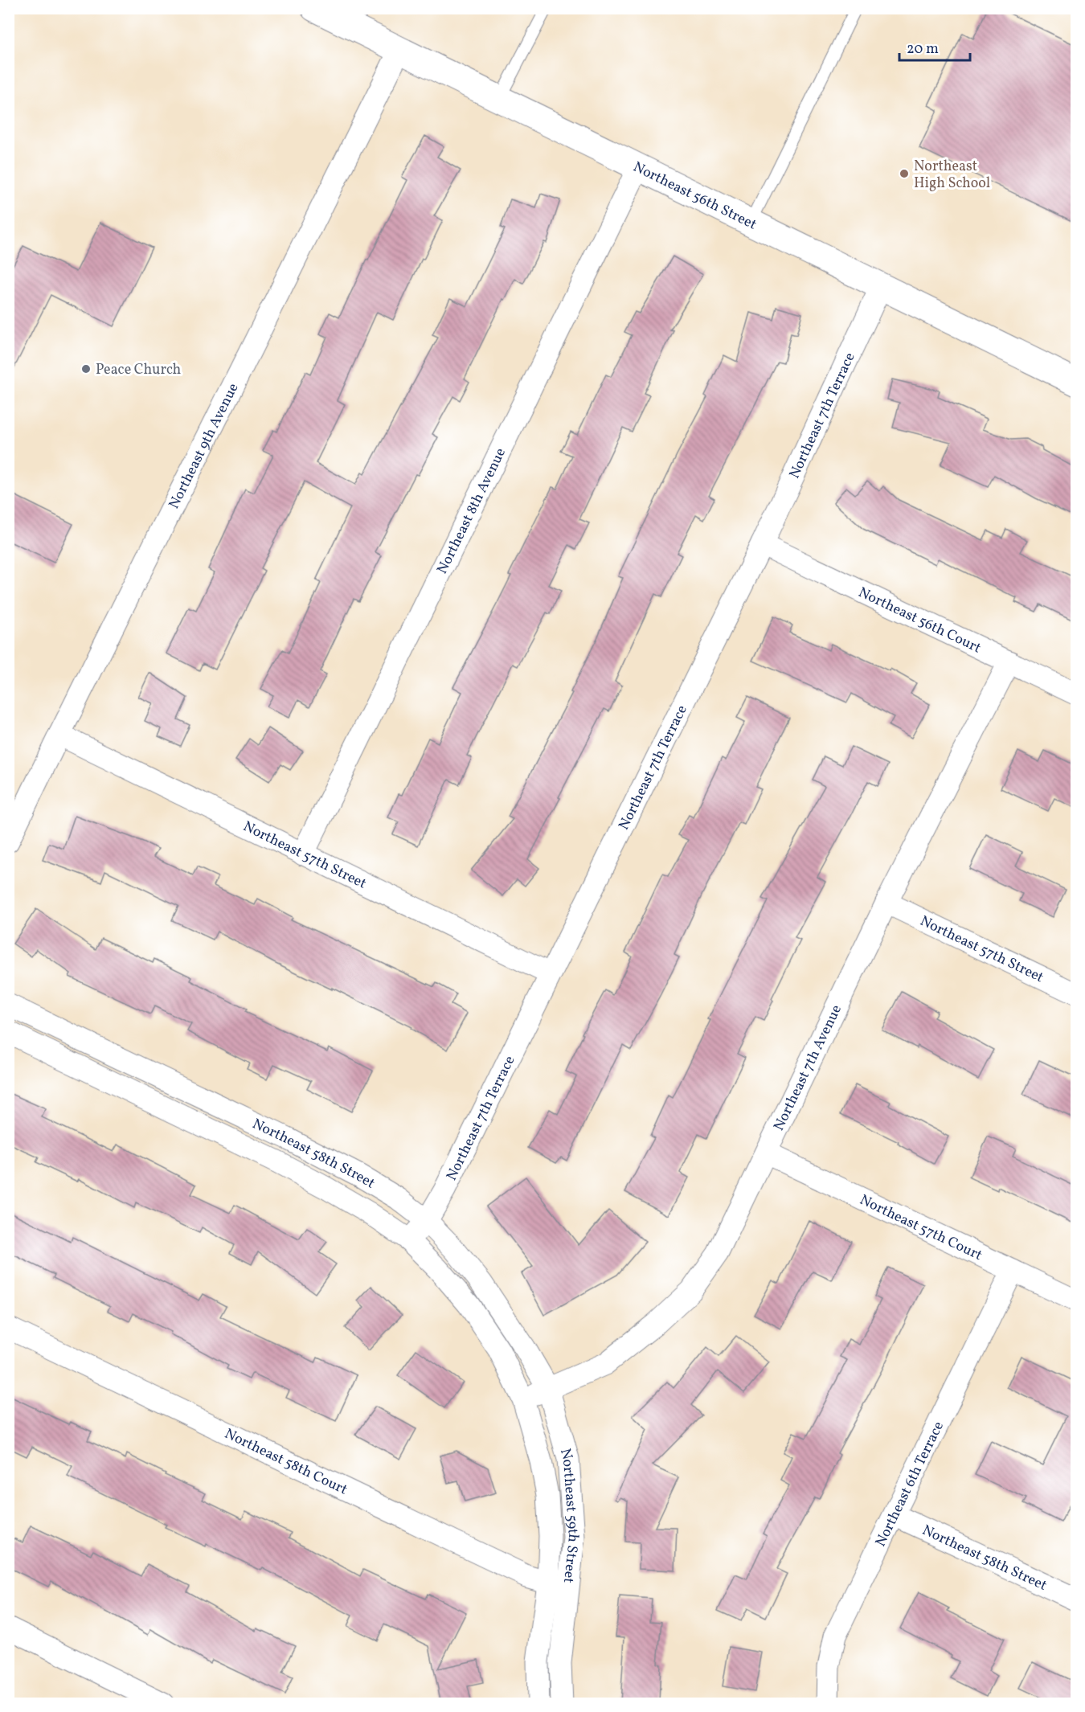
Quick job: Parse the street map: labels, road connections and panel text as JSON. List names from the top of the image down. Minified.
{"streets":{"street":["Northeast 56th Street","Northeast 7th Terrace","Northeast 9th Avenue","Northeast 8th Avenue","Northeast 56th Court","Northeast 57th Street","Northeast 7th Avenue","Northeast 58th Street","Northeast 57th Court","Northeast 58th Court","Northeast 6th Terrace","Northeast 59th Street"]},"crossings":[["Northeast 56th Street","Northeast 7th Terrace"],["Northeast 56th Street","Northeast 9th Avenue"],["Northeast 56th Street","Northeast 8th Avenue"],["Northeast 7th Terrace","Northeast 56th Court"],["Northeast 7th Terrace","Northeast 57th Street"],["Northeast 7th Terrace","Northeast 58th Street"],["Northeast 9th Avenue","Northeast 57th Street"],["Northeast 8th Avenue","Northeast 57th Street"],["Northeast 56th Court","Northeast 7th Avenue"],["Northeast 57th Street","Northeast 7th Avenue"],["Northeast 7th Avenue","Northeast 58th Street"],["Northeast 7th Avenue","Northeast 57th Court"],["Northeast 7th Avenue","Northeast 59th Street"],["Northeast 58th Street","Northeast 6th Terrace"],["Northeast 58th Street","Northeast 59th Street"],["Northeast 57th Court","Northeast 6th Terrace"],["Northeast 58th Court","Northeast 59th Street"]],"places":["Northeast High School","Peace Church"],"scale_bar":"20 m"}
